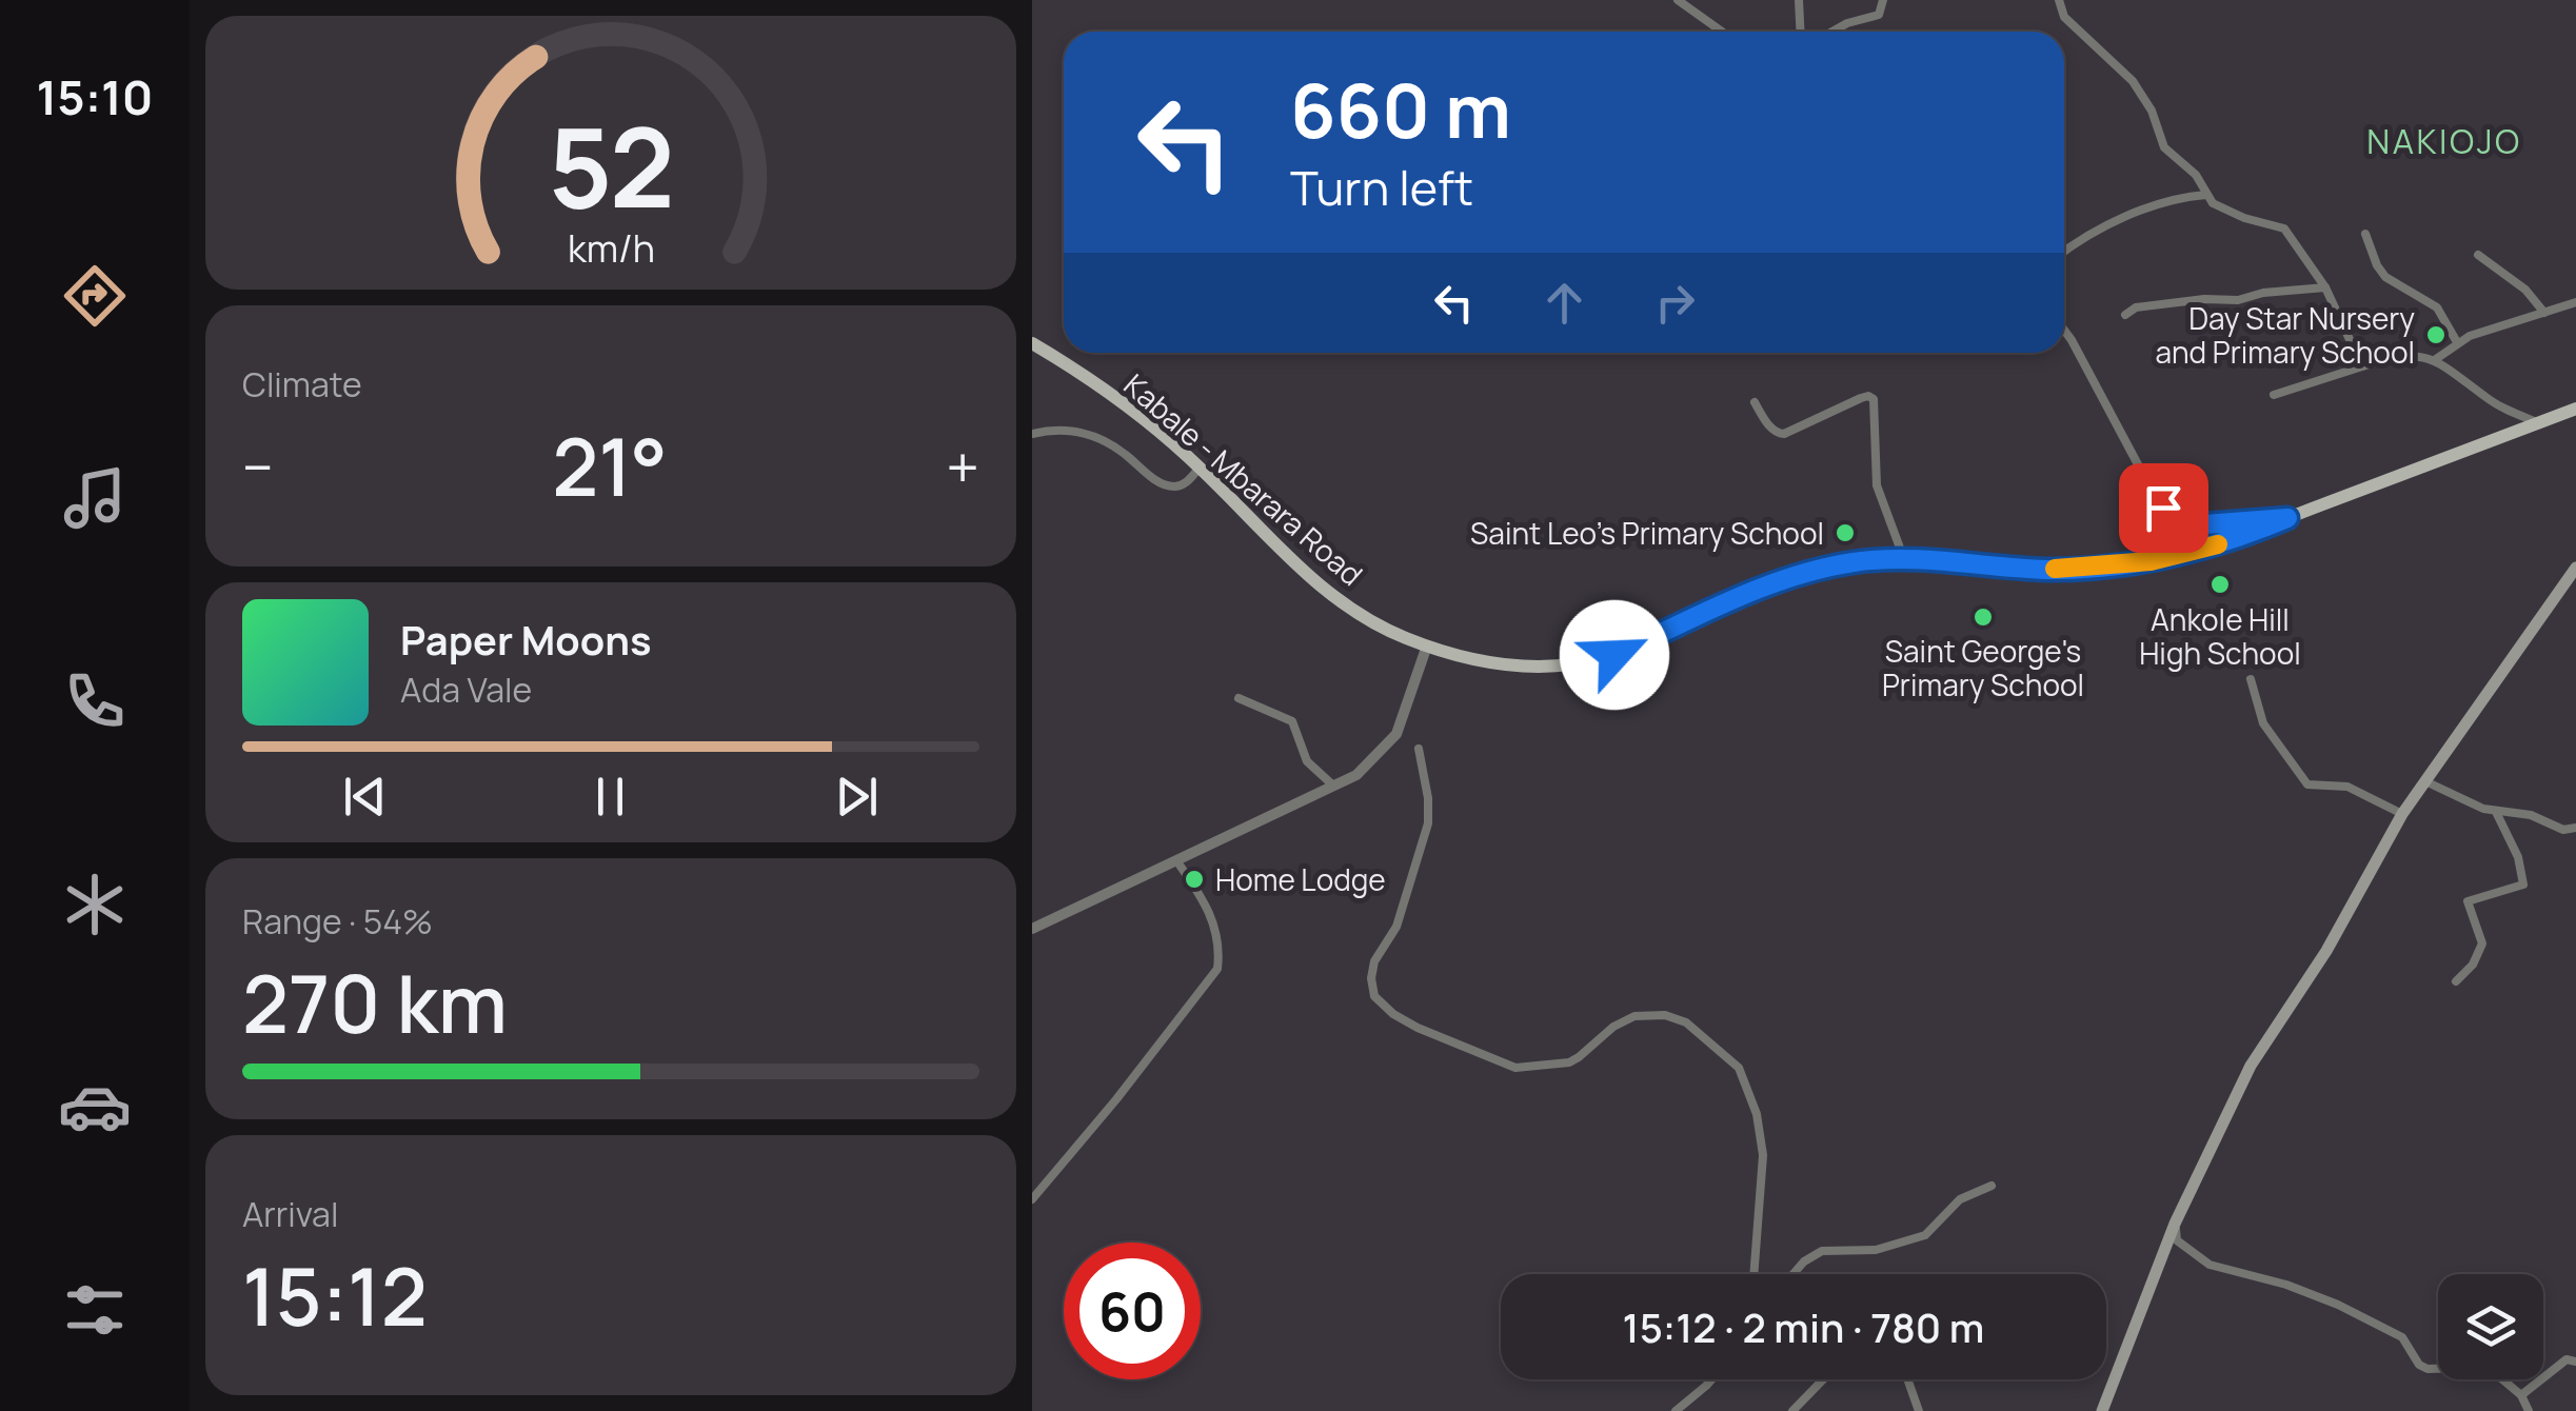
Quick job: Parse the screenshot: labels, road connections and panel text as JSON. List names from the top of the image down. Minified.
{"streets":{"main road":["Kabale - Mbarara Road"]},"districts":["NAKIOJO"],"places":["Day Star Nursery and Primary School","Saint Leo's Primary School","Ankole Hill High School","Saint George's Primary School","Home Lodge"],"page":{"tabs":"15:10","turn":["660 m","Turn left"],"tile":["Climate",["Range · 54%","270 km"],["Arrival","15:12"]],"heat":["−","21°","+"],"song":["Paper Moons","Ada Vale"],"limit":"60","trip":"15:12 · 2 min · 780 m","gauge":["52","km/h"]}}
